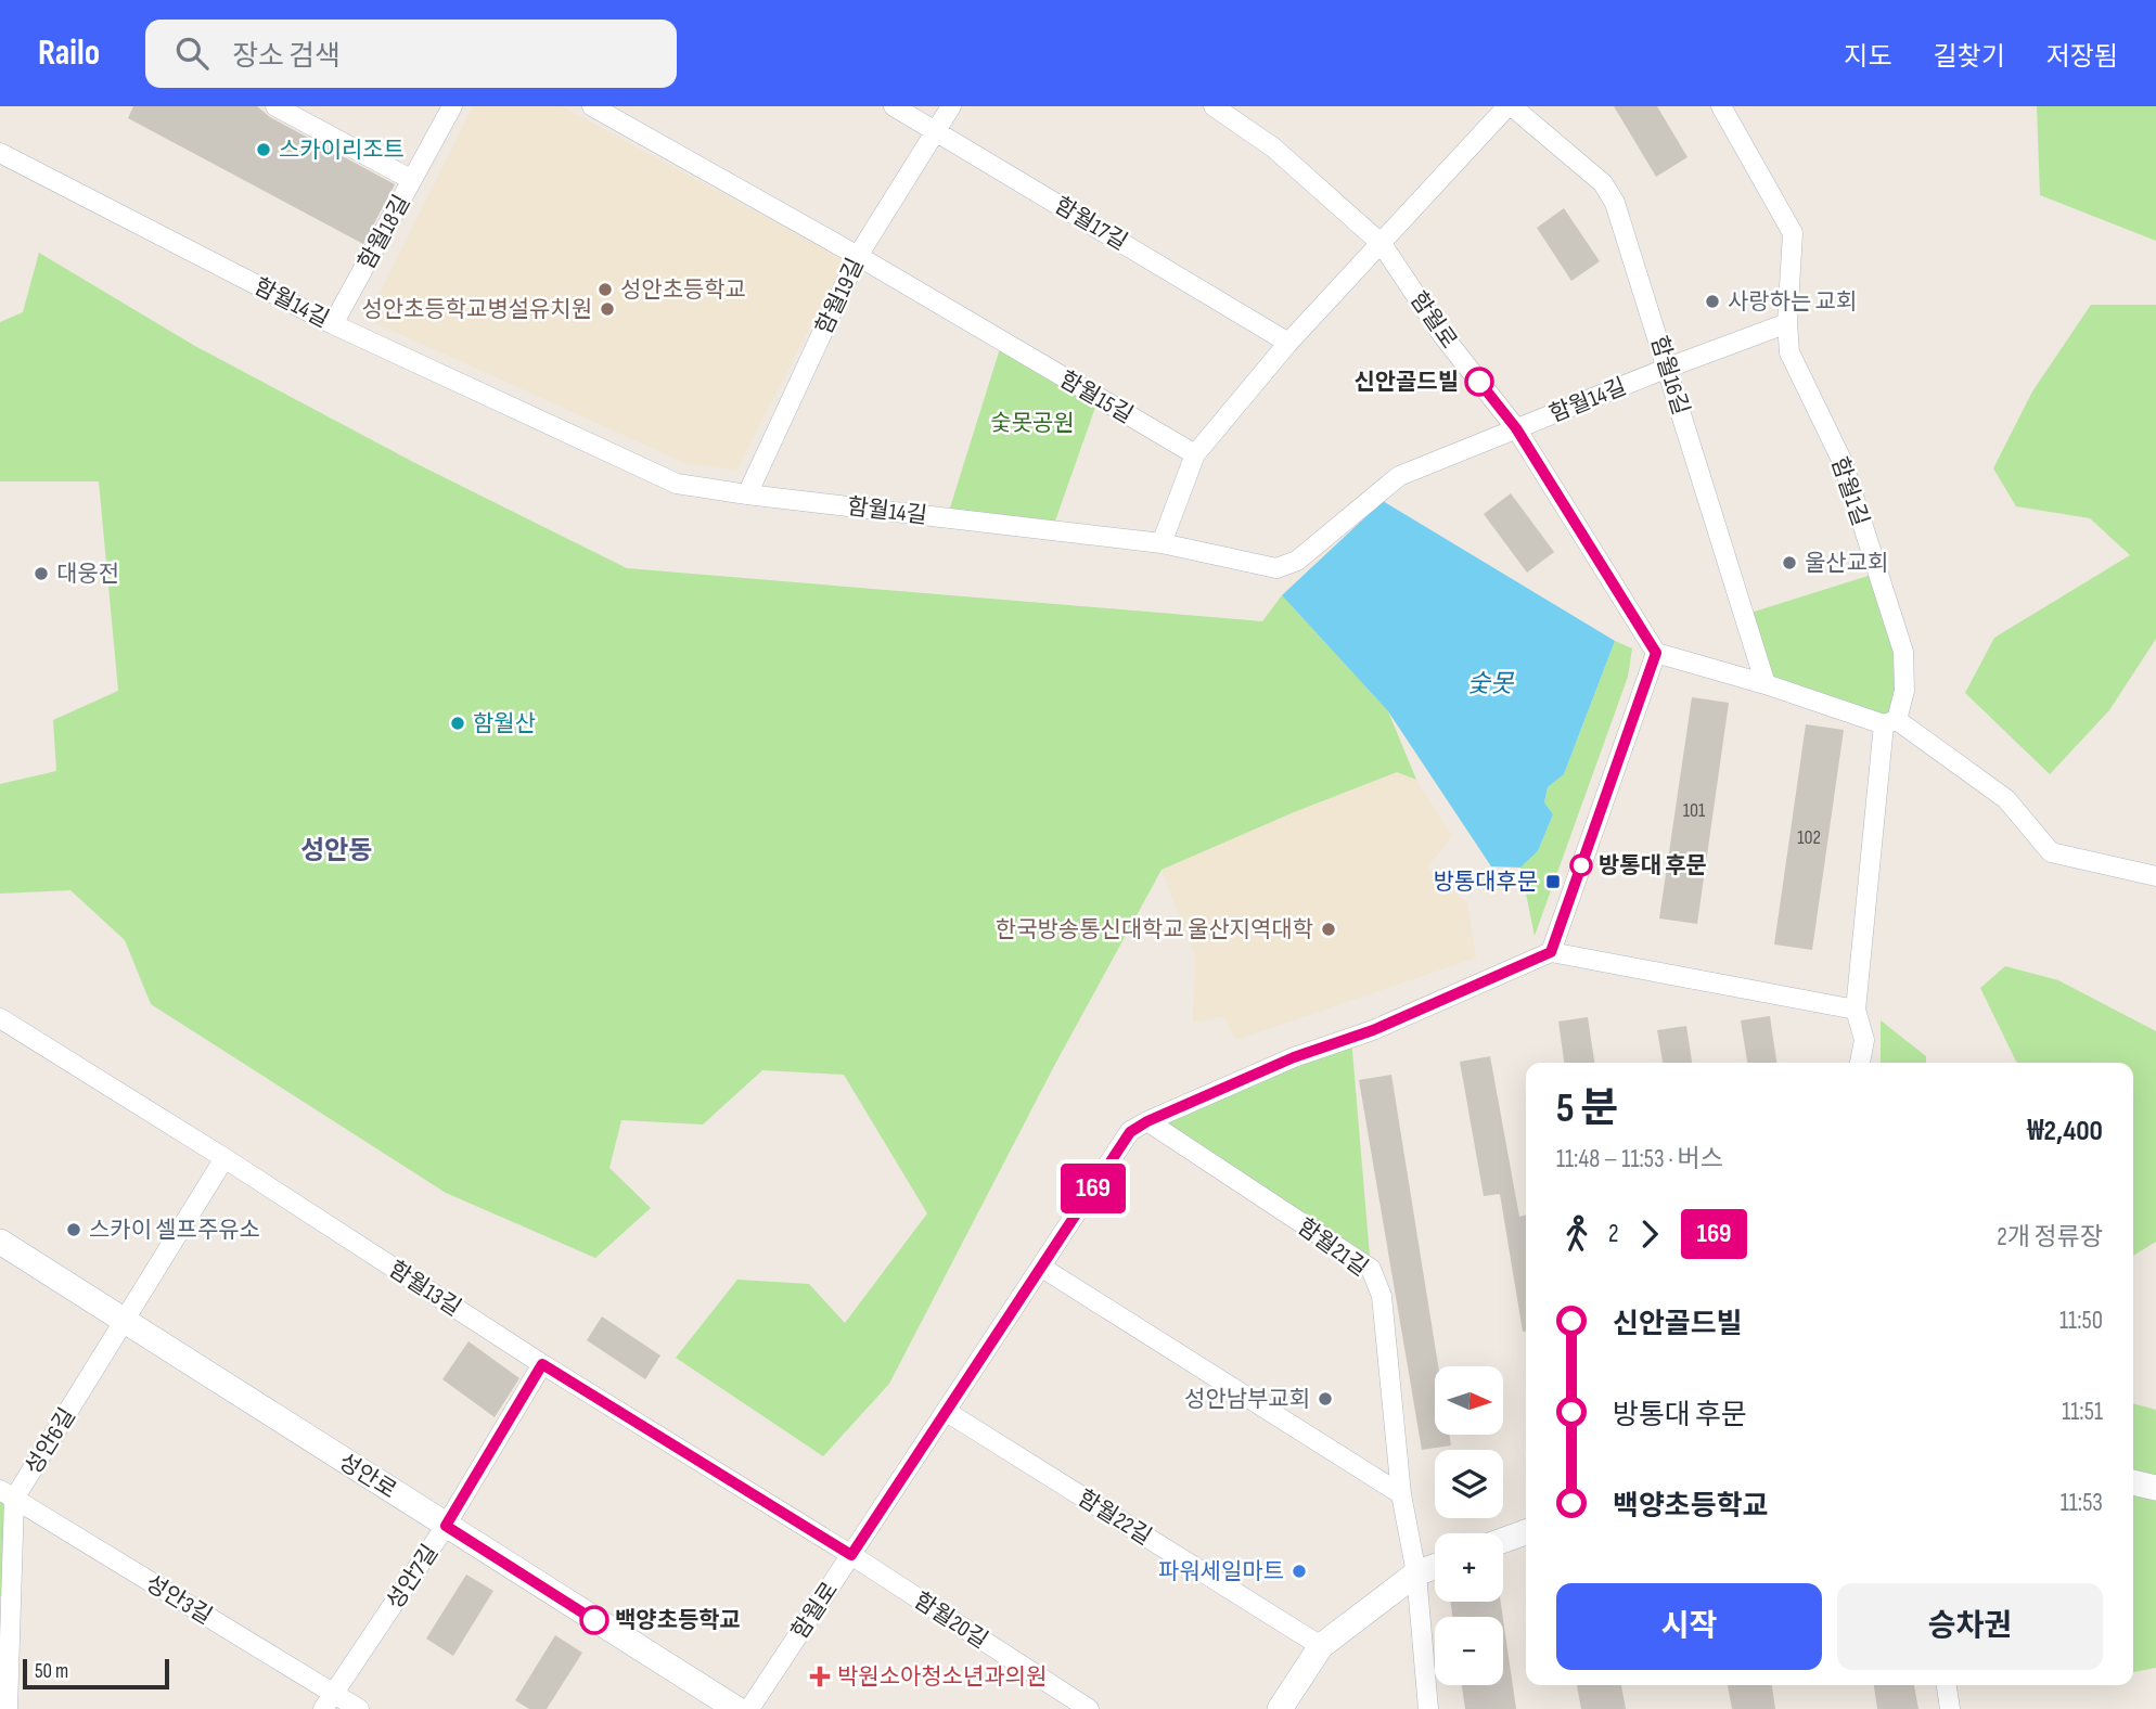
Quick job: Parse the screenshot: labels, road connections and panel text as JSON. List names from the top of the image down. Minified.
{"streets":{"street":["함월17길","함월18길","함월19길","함월14길","함월로","함월16길","함월15길","함월1길","함월21길","함월13길","성안6길","성안로","함월22길","성안7길","성안3길","함월20길"]},"crossings":[["함월17길","함월19길"],["함월18길","함월14길"],["함월19길","함월14길"],["함월19길","함월15길"],["함월14길","함월로"],["함월14길","함월16길"],["함월14길","함월1길"],["함월로","함월21길"],["함월로","함월13길"],["함월로","함월22길"],["함월로","함월20길"],["함월13길","성안6길"],["함월13길","성안7길"],["함월13길","함월20길"],["성안6길","성안로"],["성안6길","성안3길"],["성안로","성안7길"],["성안7길","성안3길"]],"districts":["성안동"],"water":["숯못"],"parks":["숯못공원"],"places":{"other":["스카이리조트","성안초등학교","사랑하는 교회","성안초등학교병설유치원","신안골드빌","울산교회","대웅전","함월산","방통대 후문","한국방송통신대학교 울산지역대학","스카이 셀프주유소","성안남부교회","파워세일마트","백양초등학교"],"transit":["방통대후문"],"health":["박원소아청소년과의원"]},"lines":["bus line 169"],"house_numbers":["101","102"],"scale_bar":"50 m","north":"right","page":{"header":"Railo","search":"장소 검색","nav":["지도","길찾기","저장됨"],"on_map":"169","heading":["5 분","11:48 – 11:53 · 버스","₩2,400"],"legs":["2","169","2개 정류장"],"list":[{"name":"신안골드빌","value":"11:50"},{"name":"방통대 후문","value":"11:51"},{"name":"백양초등학교","value":"11:53"}],"map_buttons":["+","−"],"buttons":["시작","승차권"],"scale":"50 m"}}
